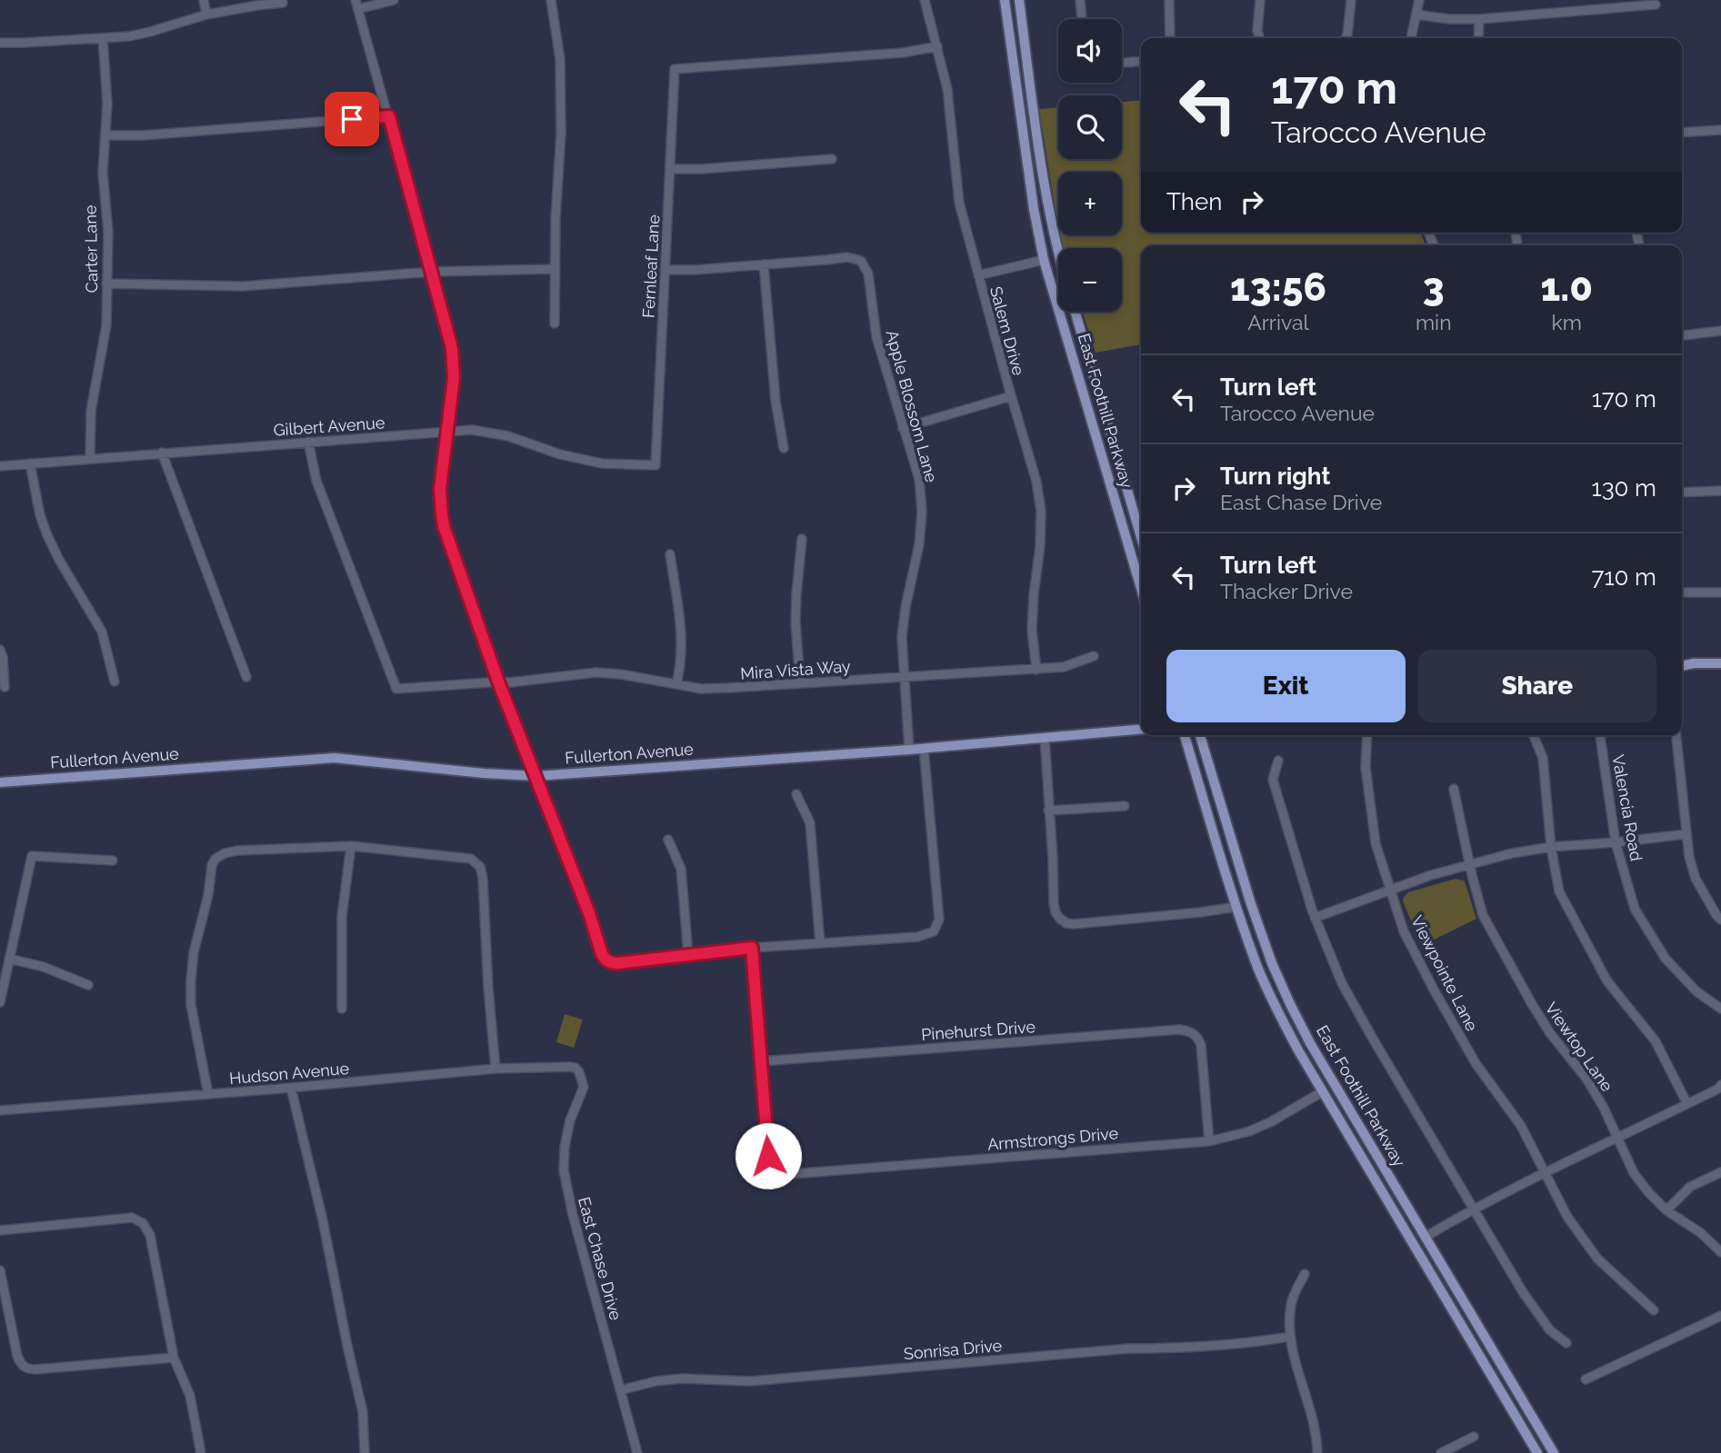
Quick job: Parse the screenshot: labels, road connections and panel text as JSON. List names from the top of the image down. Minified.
{"streets":{"main road":["East Foothill Parkway","Fullerton Avenue"],"street":["Carter Lane","Fernleaf Lane","Salem Drive","Apple Blossom Lane","Gilbert Avenue","Mira Vista Way","Valencia Road","Viewpointe Lane","Pinehurst Drive","Viewtop Lane","Hudson Avenue","Armstrongs Drive","East Chase Drive","Sonrisa Drive"]},"crossings":[["Carter Lane","Gilbert Avenue"],["Fernleaf Lane","Salem Drive"],["Fernleaf Lane","Gilbert Avenue"],["Salem Drive","Mira Vista Way"],["Apple Blossom Lane","Mira Vista Way"],["Apple Blossom Lane","Fullerton Avenue"],["East Foothill Parkway","Armstrongs Drive"],["Gilbert Avenue","Mira Vista Way"],["Pinehurst Drive","Armstrongs Drive"],["Hudson Avenue","East Chase Drive"],["East Chase Drive","Sonrisa Drive"]],"page":{"map_buttons":["+","−"],"turn":["170 m","Tarocco Avenue"],"then":"Then","eta":["13:56","Arrival","3","min","1.0","km"],"list":[{"name":"Turn left","note":"Tarocco Avenue","value":"170 m"},{"name":"Turn right","note":"East Chase Drive","value":"130 m"},{"name":"Turn left","note":"Thacker Drive","value":"710 m"}],"buttons":["Exit","Share"]}}
